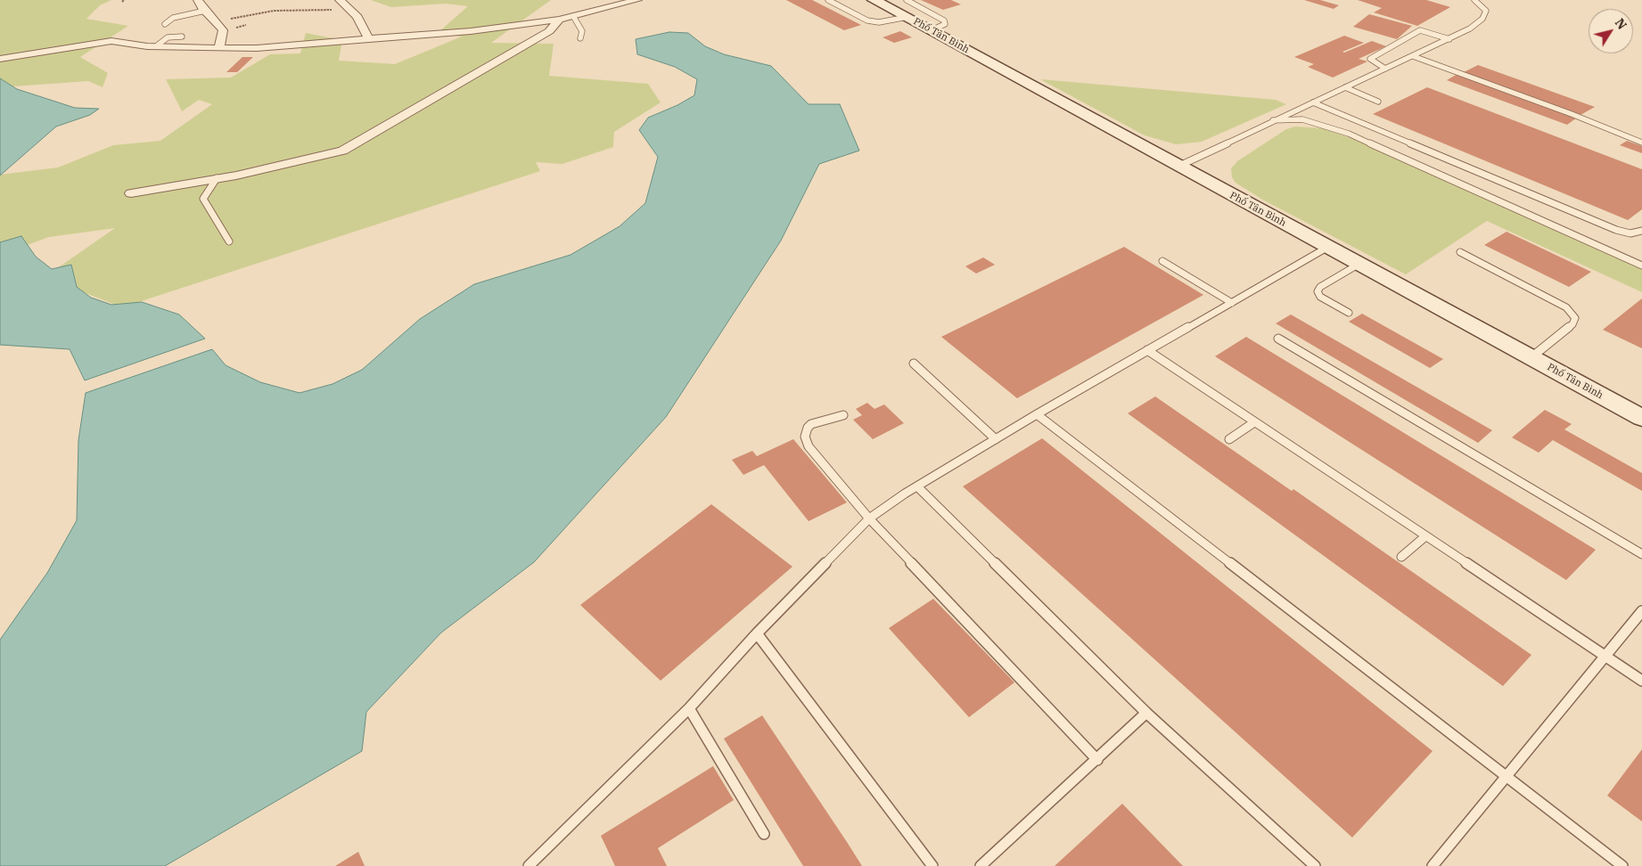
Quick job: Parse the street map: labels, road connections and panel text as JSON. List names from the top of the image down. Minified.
{"streets":{"street":["Phố Tân Bình"]},"north":"top right"}
